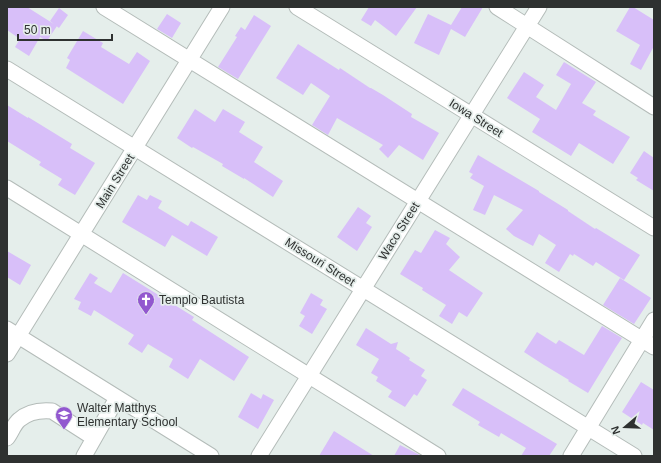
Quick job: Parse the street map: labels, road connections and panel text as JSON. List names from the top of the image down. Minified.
{"streets":{"street":["Iowa Street","Main Street","Waco Street","Missouri Street"]},"crossings":[["Iowa Street","Waco Street"],["Main Street","Missouri Street"],["Waco Street","Missouri Street"]],"places":{"church":["Templo Bautista"],"school or university":["Walter Matthys Elementary School"]},"scale_bar":"50 m","north":"left"}
